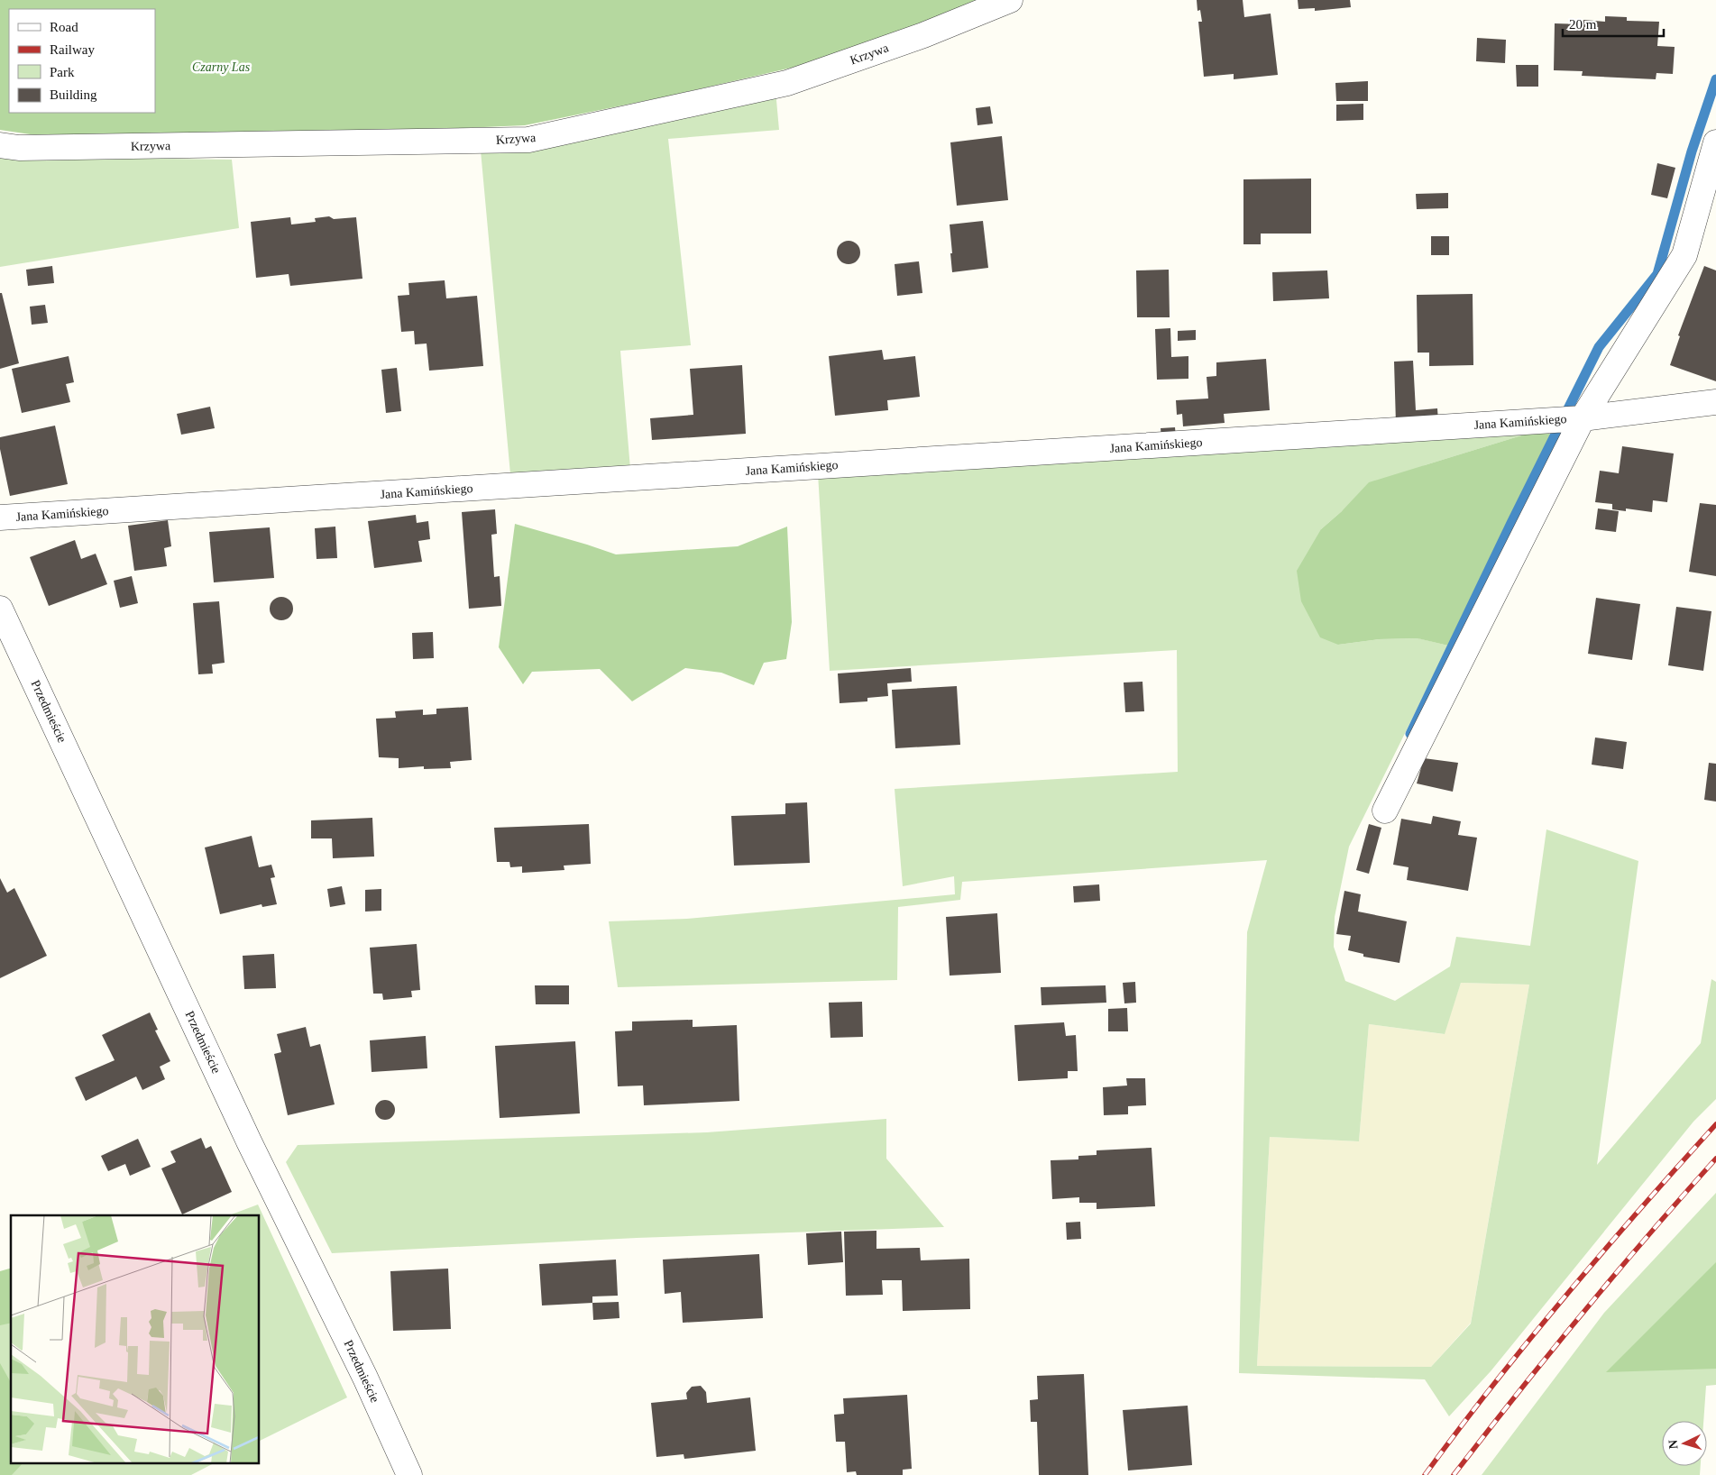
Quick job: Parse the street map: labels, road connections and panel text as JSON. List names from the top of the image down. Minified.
{"streets":{"street":["Krzywa","Jana Kamińskiego","Przedmieście"]},"parks":["Czarny Las"],"legend":["Road","Railway","Park","Building"],"scale_bar":"20 m","north":"left"}
